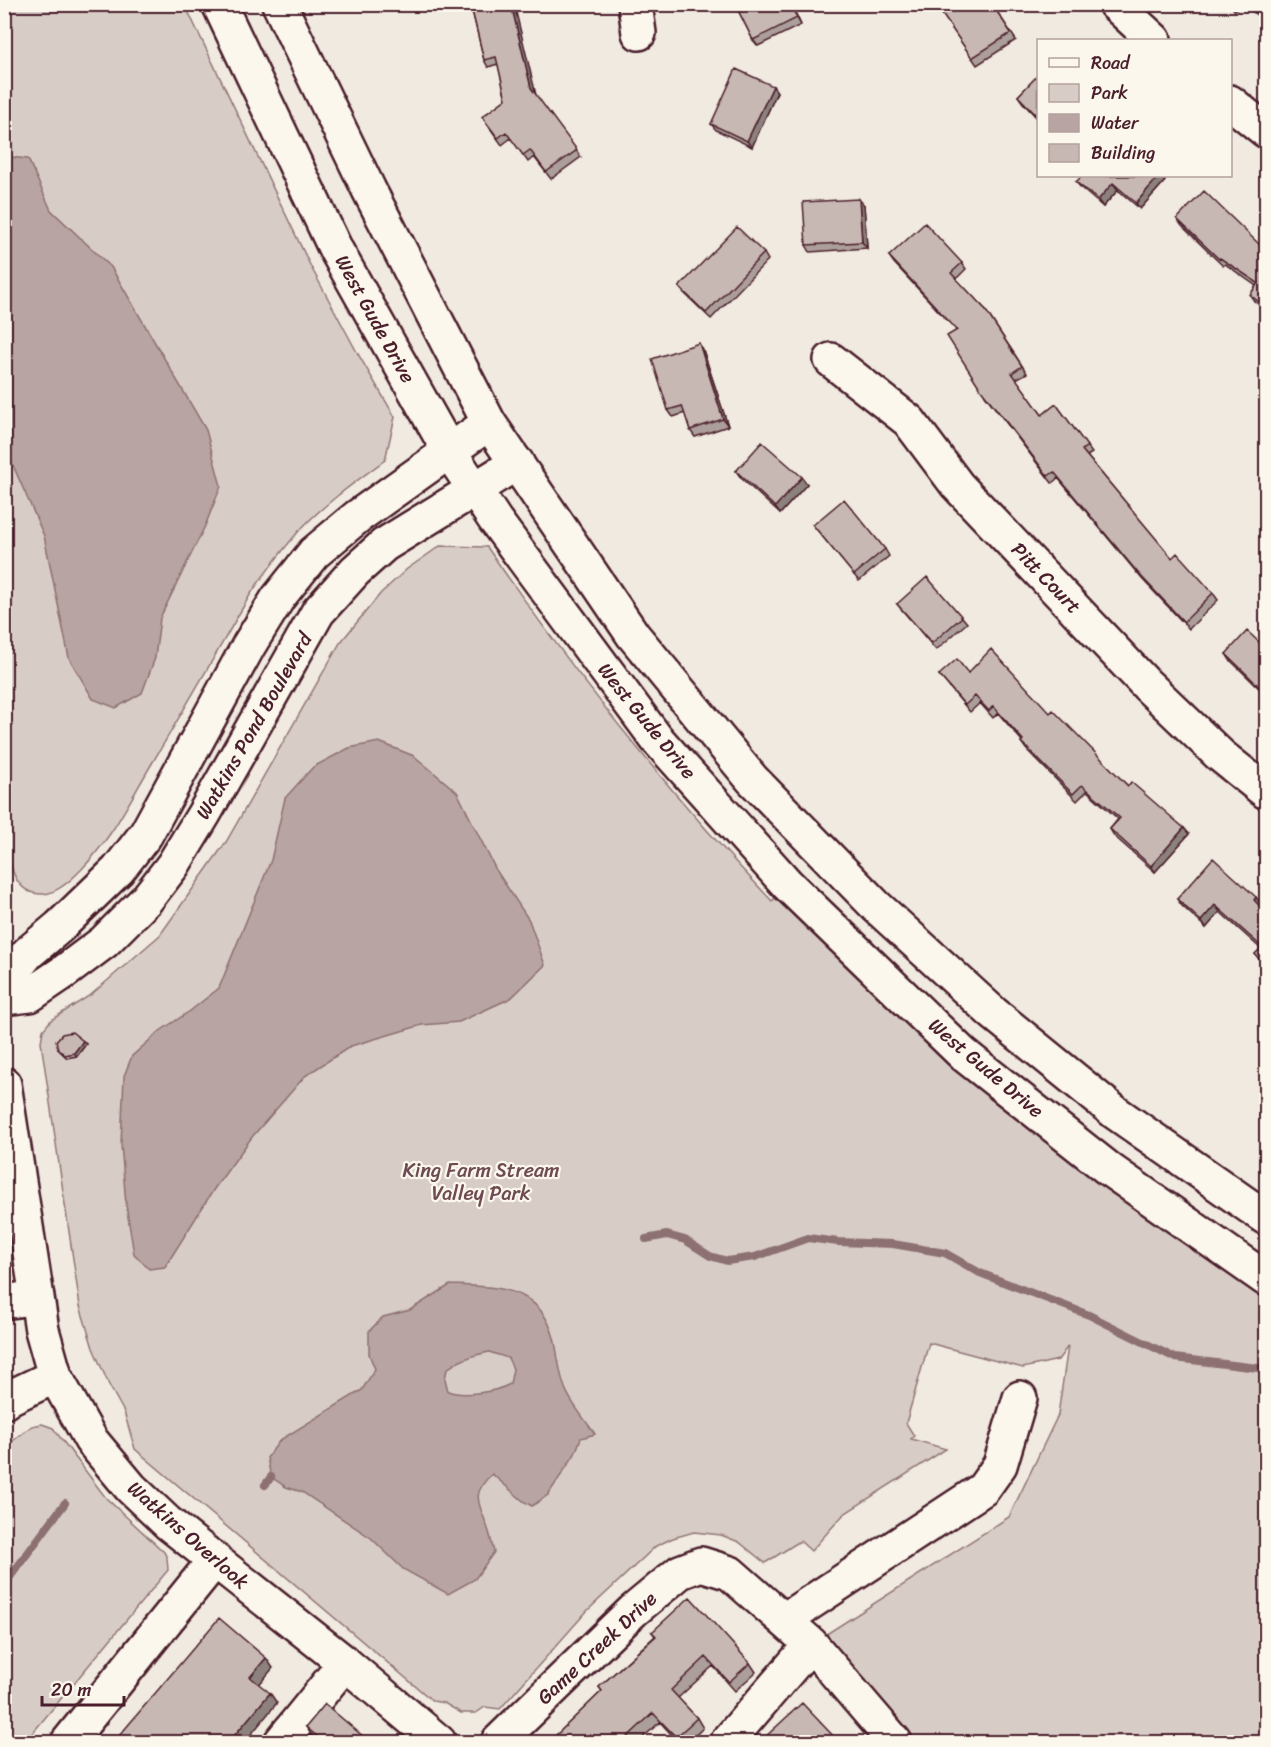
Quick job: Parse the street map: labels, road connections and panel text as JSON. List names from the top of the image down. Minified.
{"streets":{"street":["West Gude Drive","Pitt Court","Watkins Pond Boulevard","Watkins Overlook","Game Creek Drive"]},"crossings":[["West Gude Drive","Watkins Pond Boulevard"]],"parks":["King Farm Stream Valley Park"],"legend":["Road","Park","Water","Building"],"scale_bar":"20 m"}
